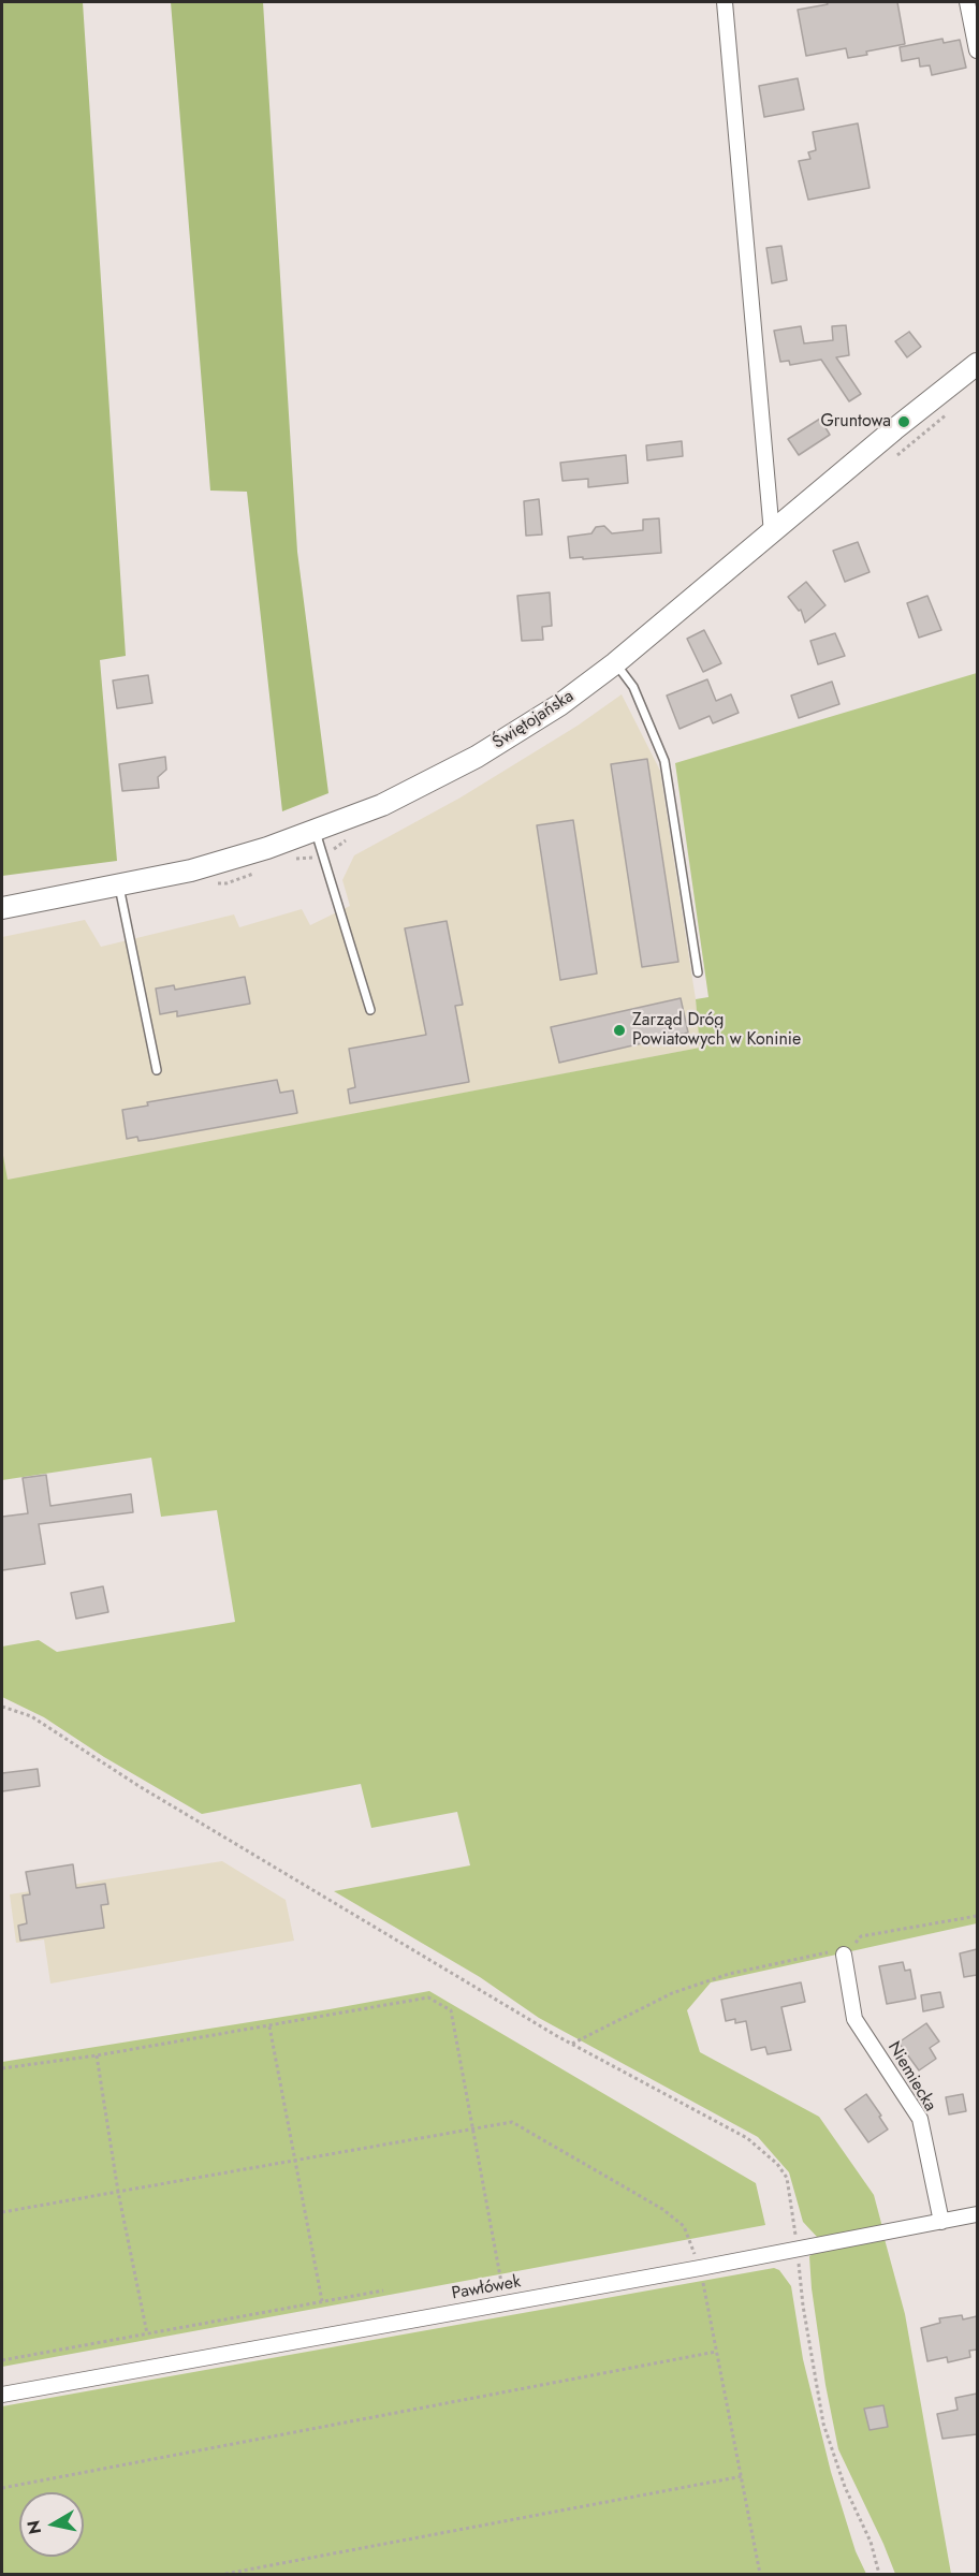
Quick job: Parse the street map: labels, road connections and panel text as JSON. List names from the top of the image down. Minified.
{"streets":{"street":["Świętojańska","Niemiecka","Pawłówek"]},"crossings":[["Niemiecka","Pawłówek"]],"places":["Gruntowa","Zarząd Dróg Powiatowych w Koninie"],"north":"left"}
